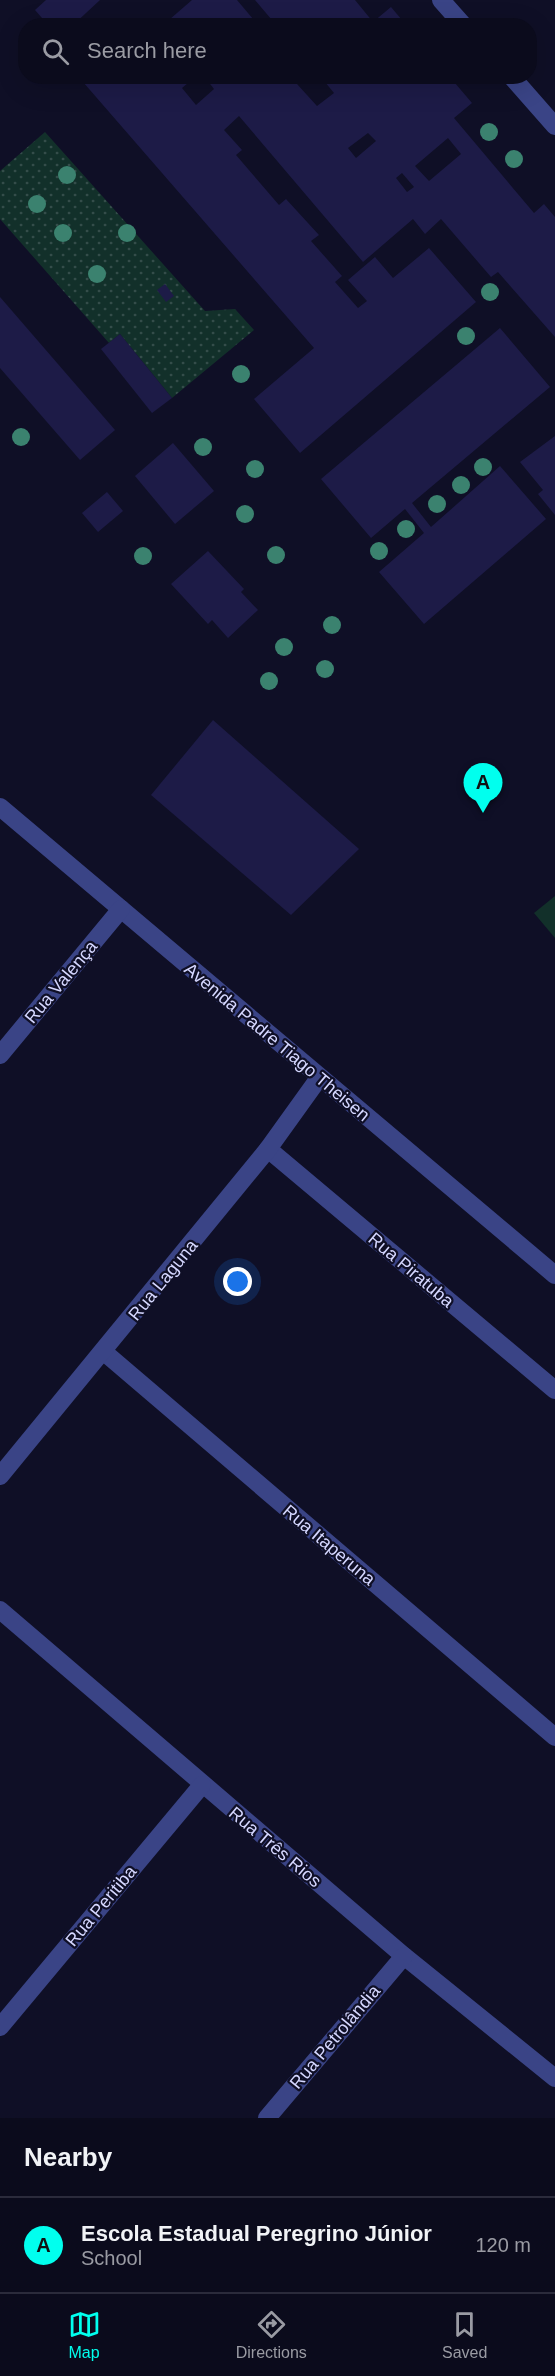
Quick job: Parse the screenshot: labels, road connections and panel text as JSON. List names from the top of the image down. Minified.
{"streets":{"street":["Rua Valença","Avenida Padre Tiago Theisen","Rua Piratuba","Rua Laguna","Rua Itaperuna","Rua Três Rios","Rua Peritiba","Rua Petrolândia"]},"crossings":[["Rua Valença","Avenida Padre Tiago Theisen"],["Avenida Padre Tiago Theisen","Rua Laguna"],["Rua Piratuba","Rua Laguna"],["Rua Laguna","Rua Itaperuna"],["Rua Três Rios","Rua Peritiba"],["Rua Três Rios","Rua Petrolândia"]],"page":{"search":"Search here","pins":"A","heading":"Nearby","list":[{"mark":"A","name":"Escola Estadual Peregrino Júnior","note":"School","value":"120 m"}],"nav":["Map","Directions","Saved"]}}
